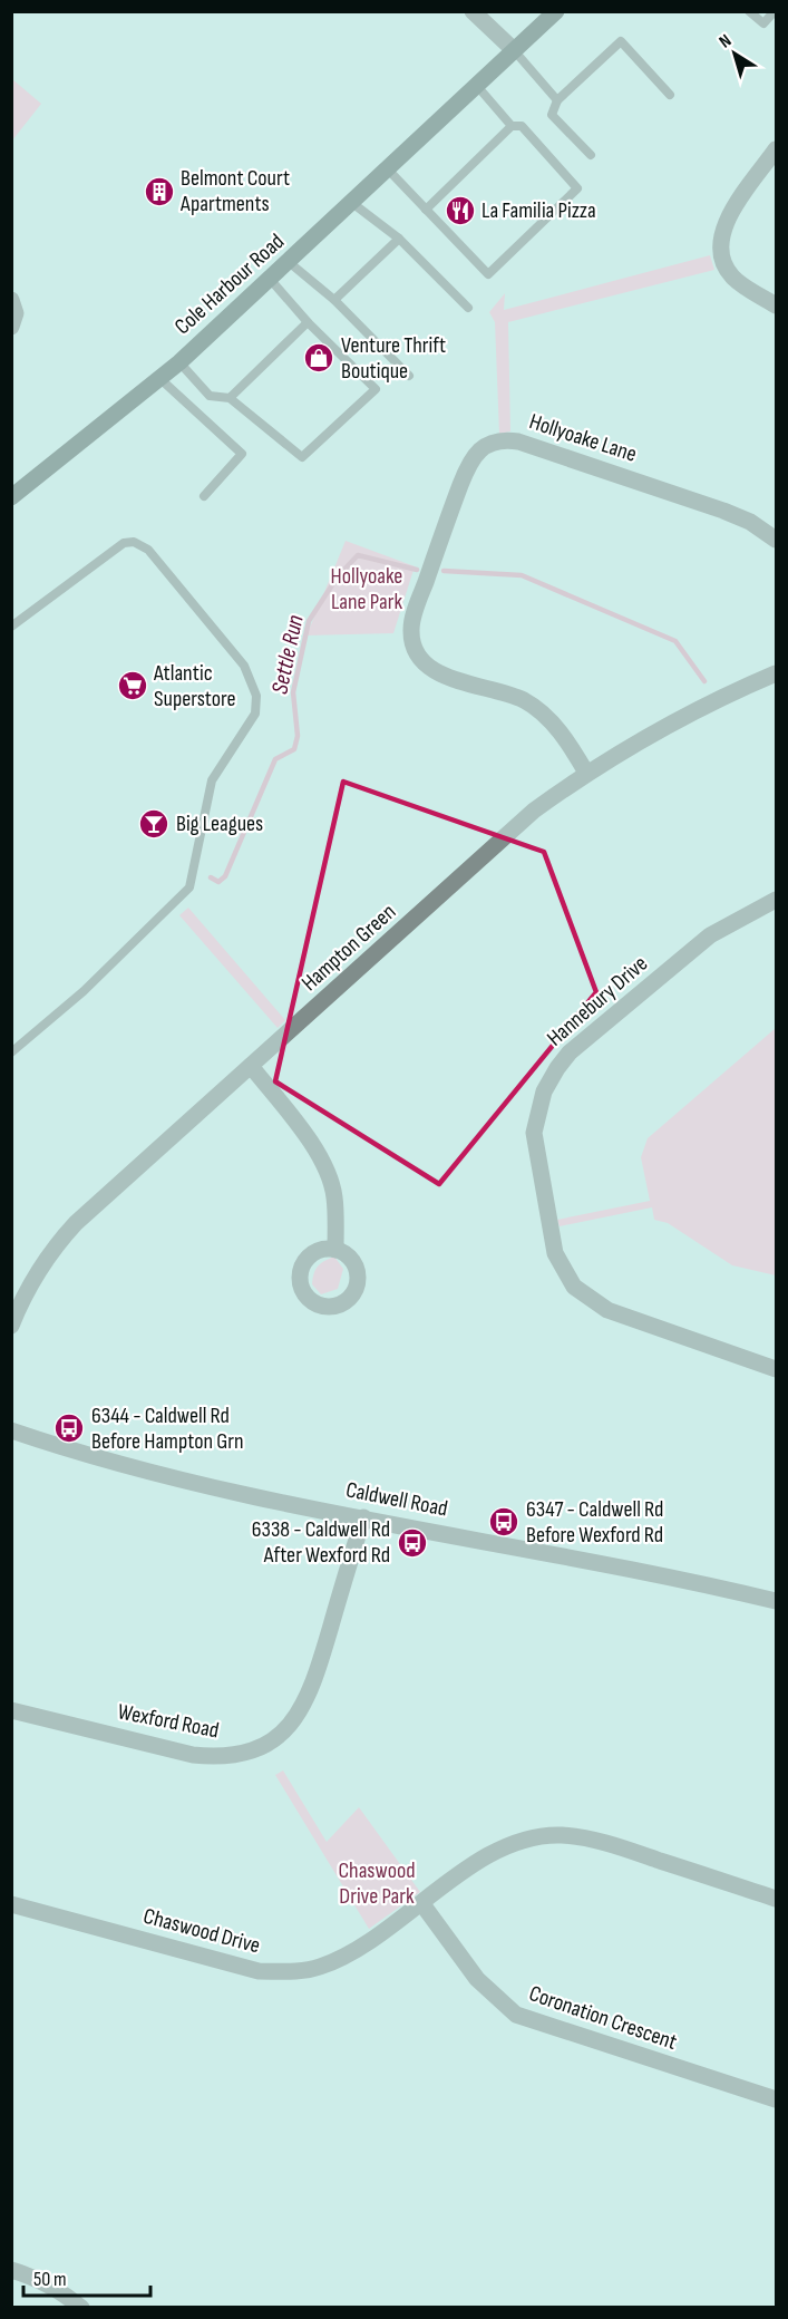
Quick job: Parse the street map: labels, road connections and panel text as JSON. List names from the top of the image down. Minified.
{"streets":{"main road":["Cole Harbour Road"],"street":["Hollyoake Lane","Hampton Green","Hannebury Drive","Caldwell Road","Wexford Road","Chaswood Drive","Coronation Crescent"]},"crossings":[["Hollyoake Lane","Hampton Green"],["Caldwell Road","Wexford Road"],["Chaswood Drive","Coronation Crescent"]],"water":["Settle Run"],"parks":["Hollyoake Lane Park","Chaswood Drive Park"],"places":{"building":["Belmont Court Apartments"],"restaurant":["La Familia Pizza"],"shop":["Venture Thrift Boutique"],"supermarket":["Atlantic Superstore"],"bar":["Big Leagues"],"bus stop":["6344 - Caldwell Rd Before Hampton Grn","6347 - Caldwell Rd Before Wexford Rd","6338 - Caldwell Rd After Wexford Rd"]},"scale_bar":"50 m","north":"top left"}
